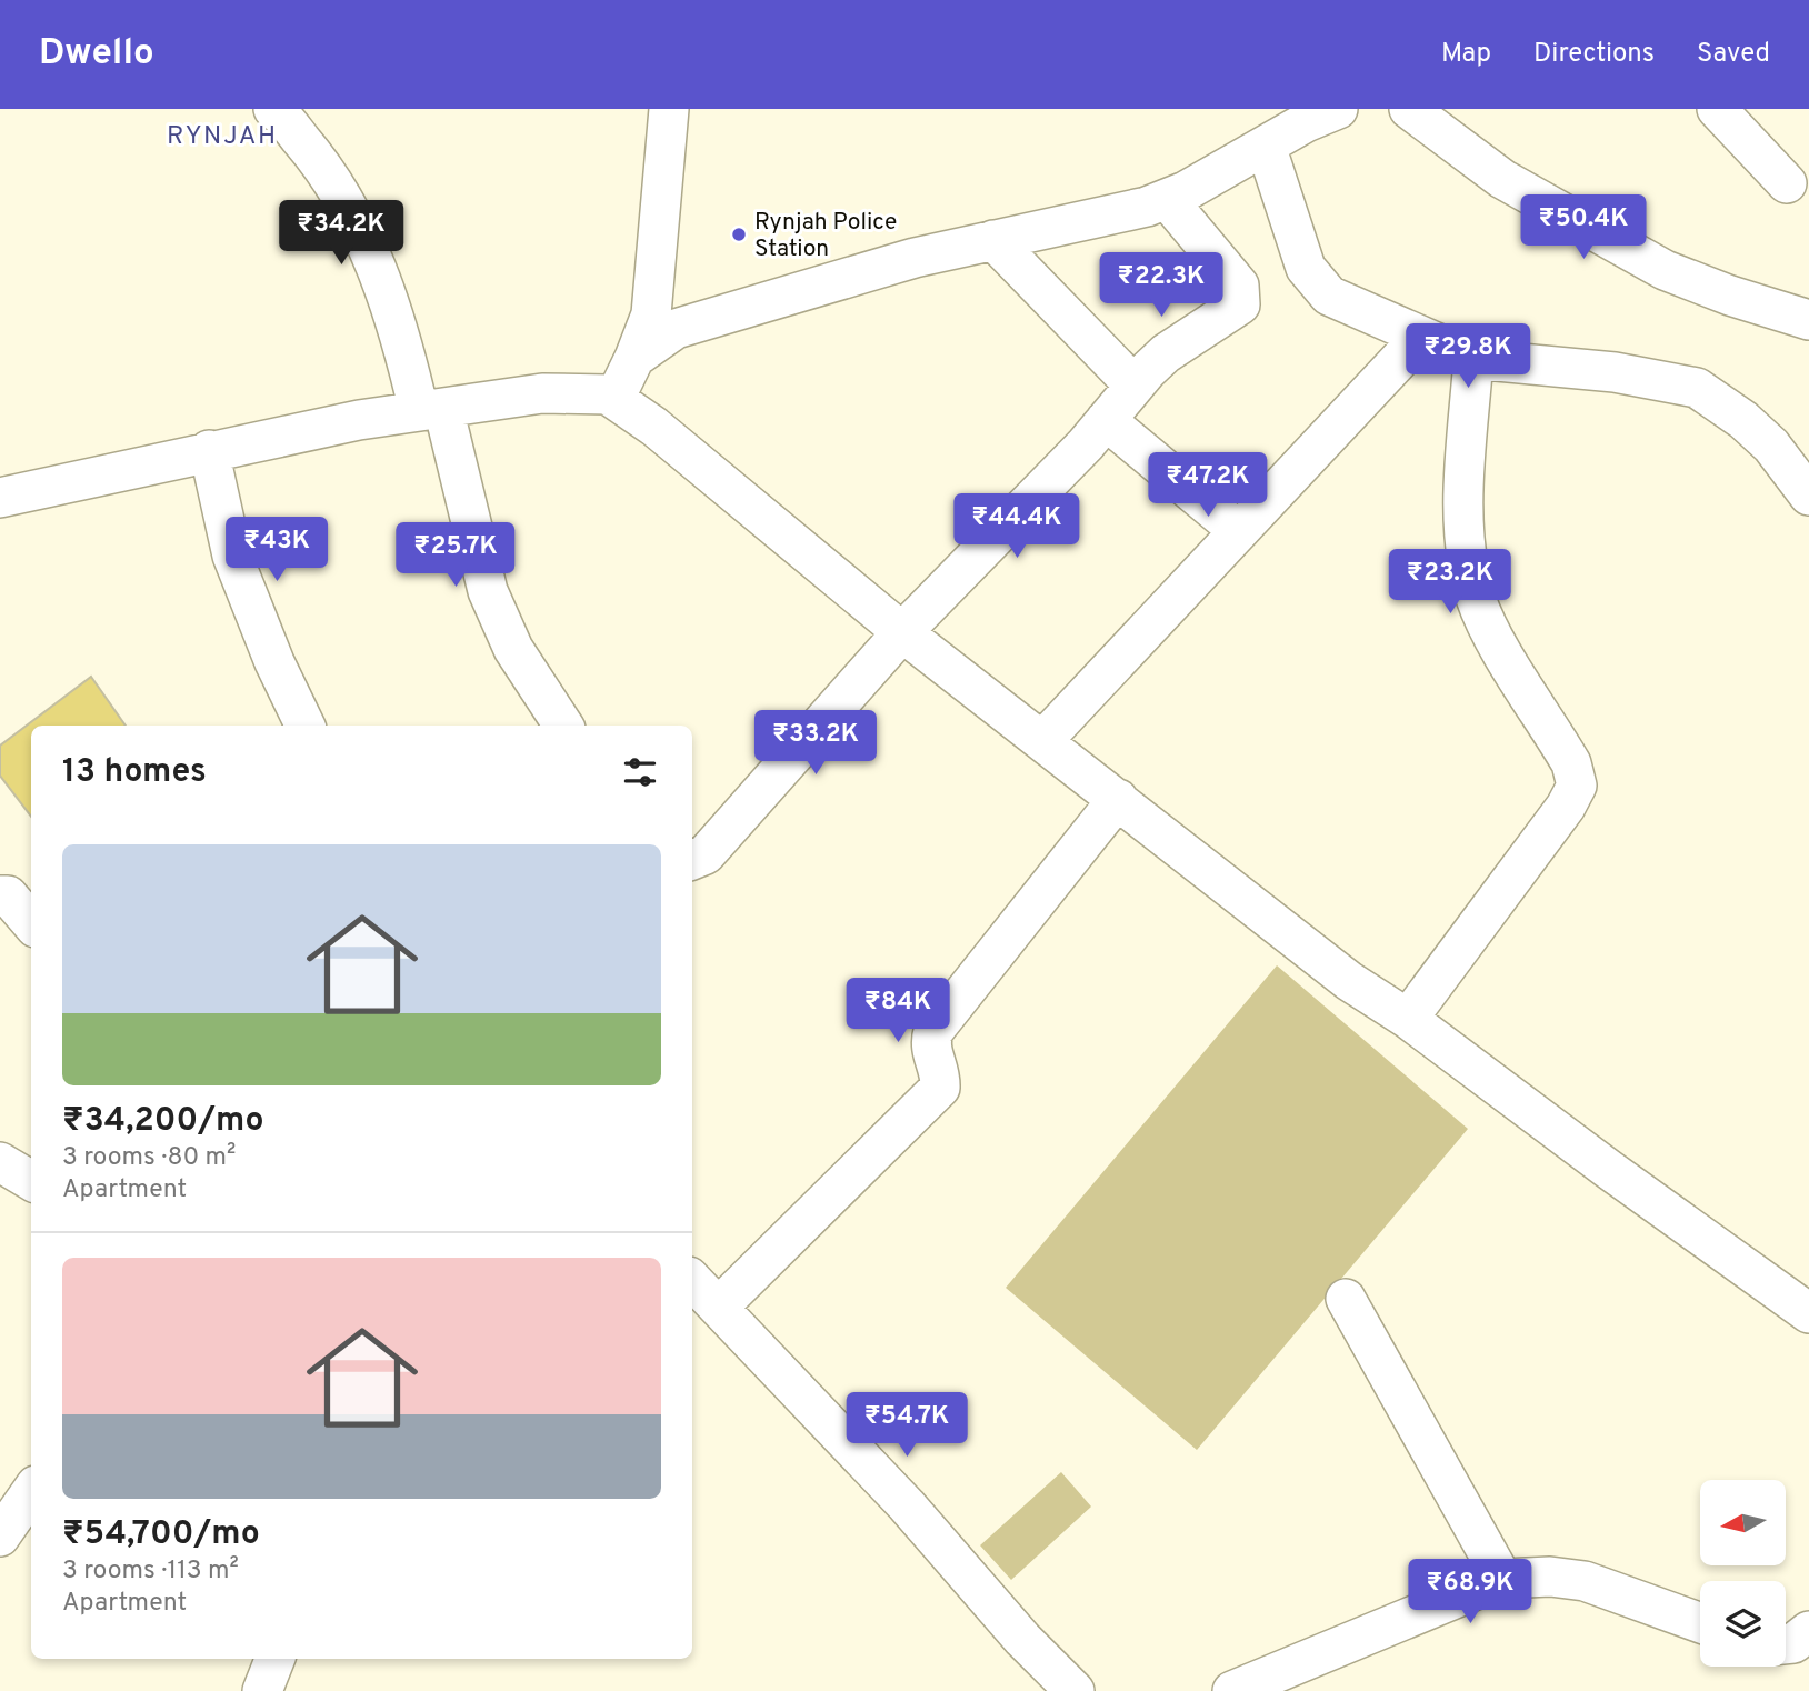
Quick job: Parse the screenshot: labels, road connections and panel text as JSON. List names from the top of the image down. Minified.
{"districts":["RYNJAH"],"places":["Rynjah Police Station"],"north":"left","page":{"header":"Dwello","nav":["Map","Directions","Saved"],"price":["₹50.4K","₹34.2K","₹22.3K","₹29.8K","₹47.2K","₹44.4K","₹43K","₹25.7K","₹23.2K","₹33.2K","₹84K","₹54.7K","₹68.9K"],"heading":"13 homes","list":[{"name":"₹34,200/mo","note":"3 rooms · 80 m² · Apartment"},{"name":"₹54,700/mo","note":"3 rooms · 113 m² · Apartment"}]}}
